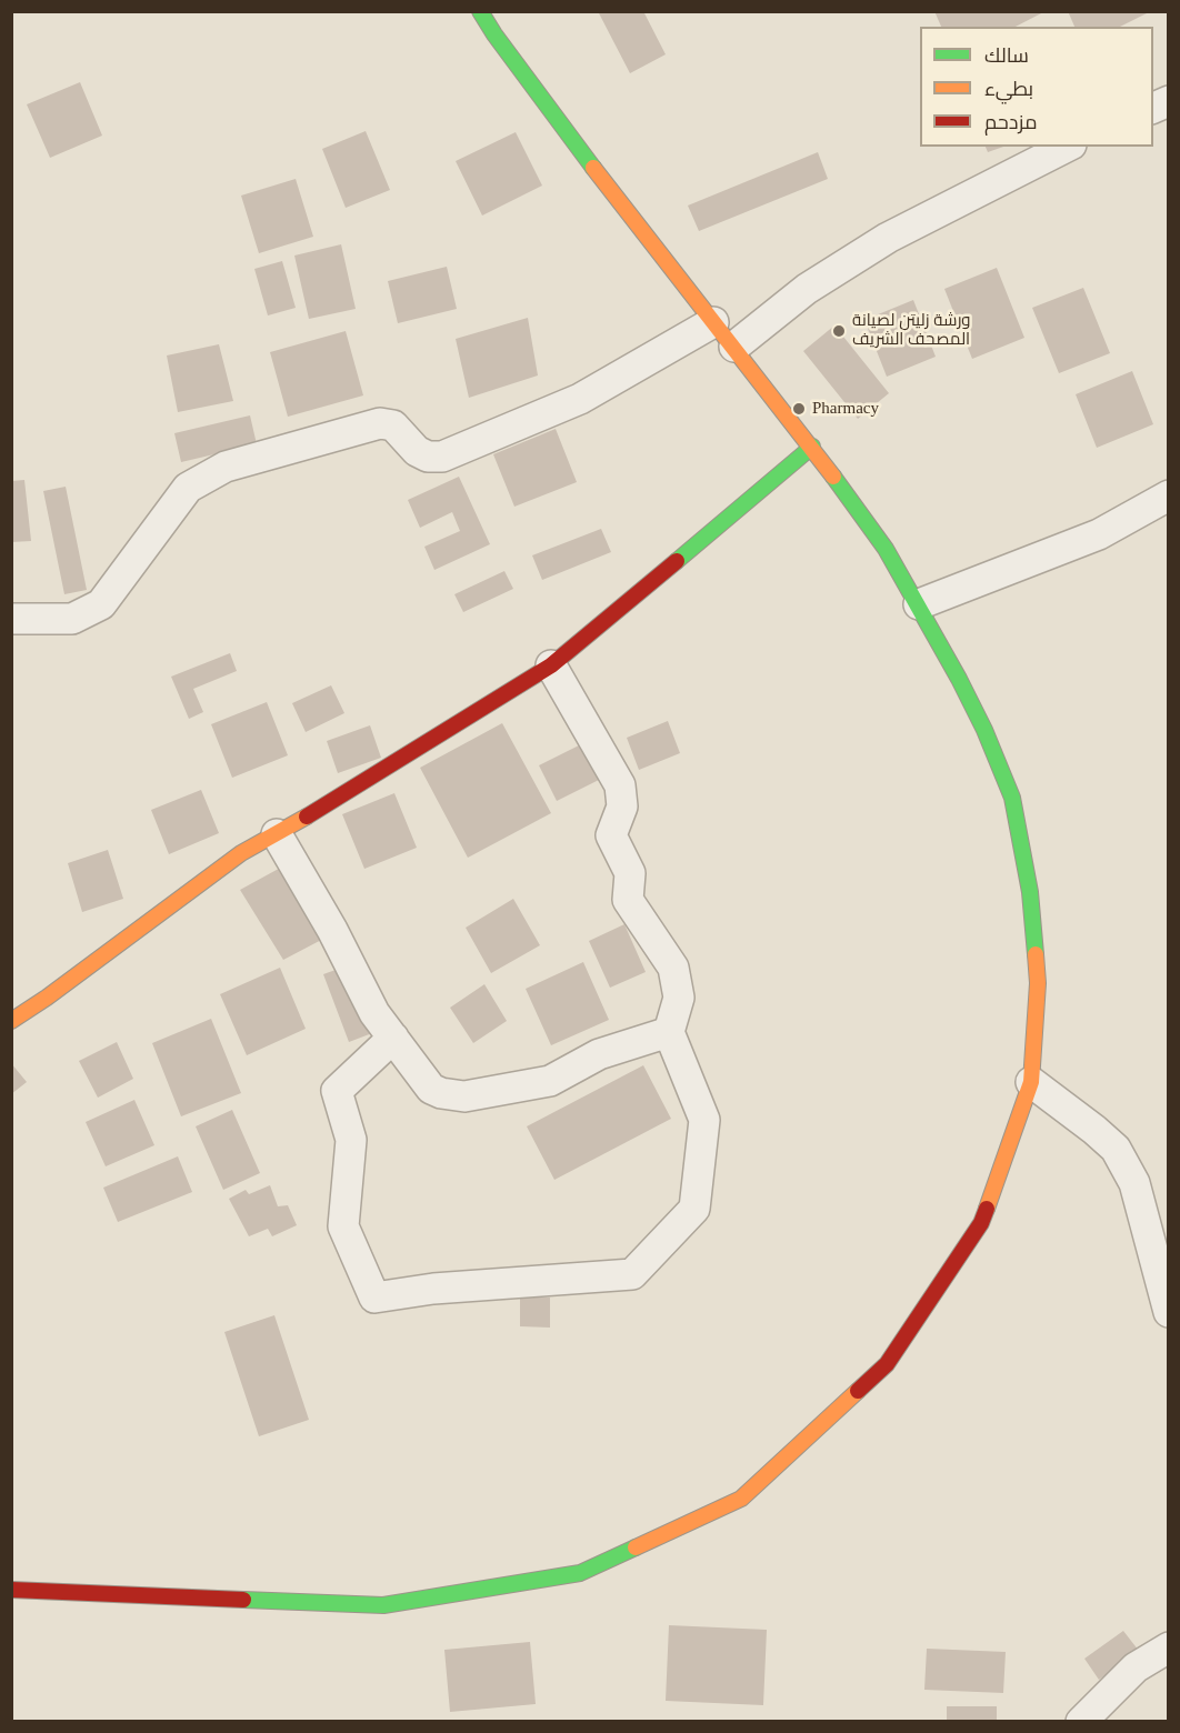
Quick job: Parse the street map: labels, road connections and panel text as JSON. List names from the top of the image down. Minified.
{"places":["ورشة زليتن لصيانة المصحف الشريف","Pharmacy"],"legend":["سالك","بطيء","مزدحم"]}
